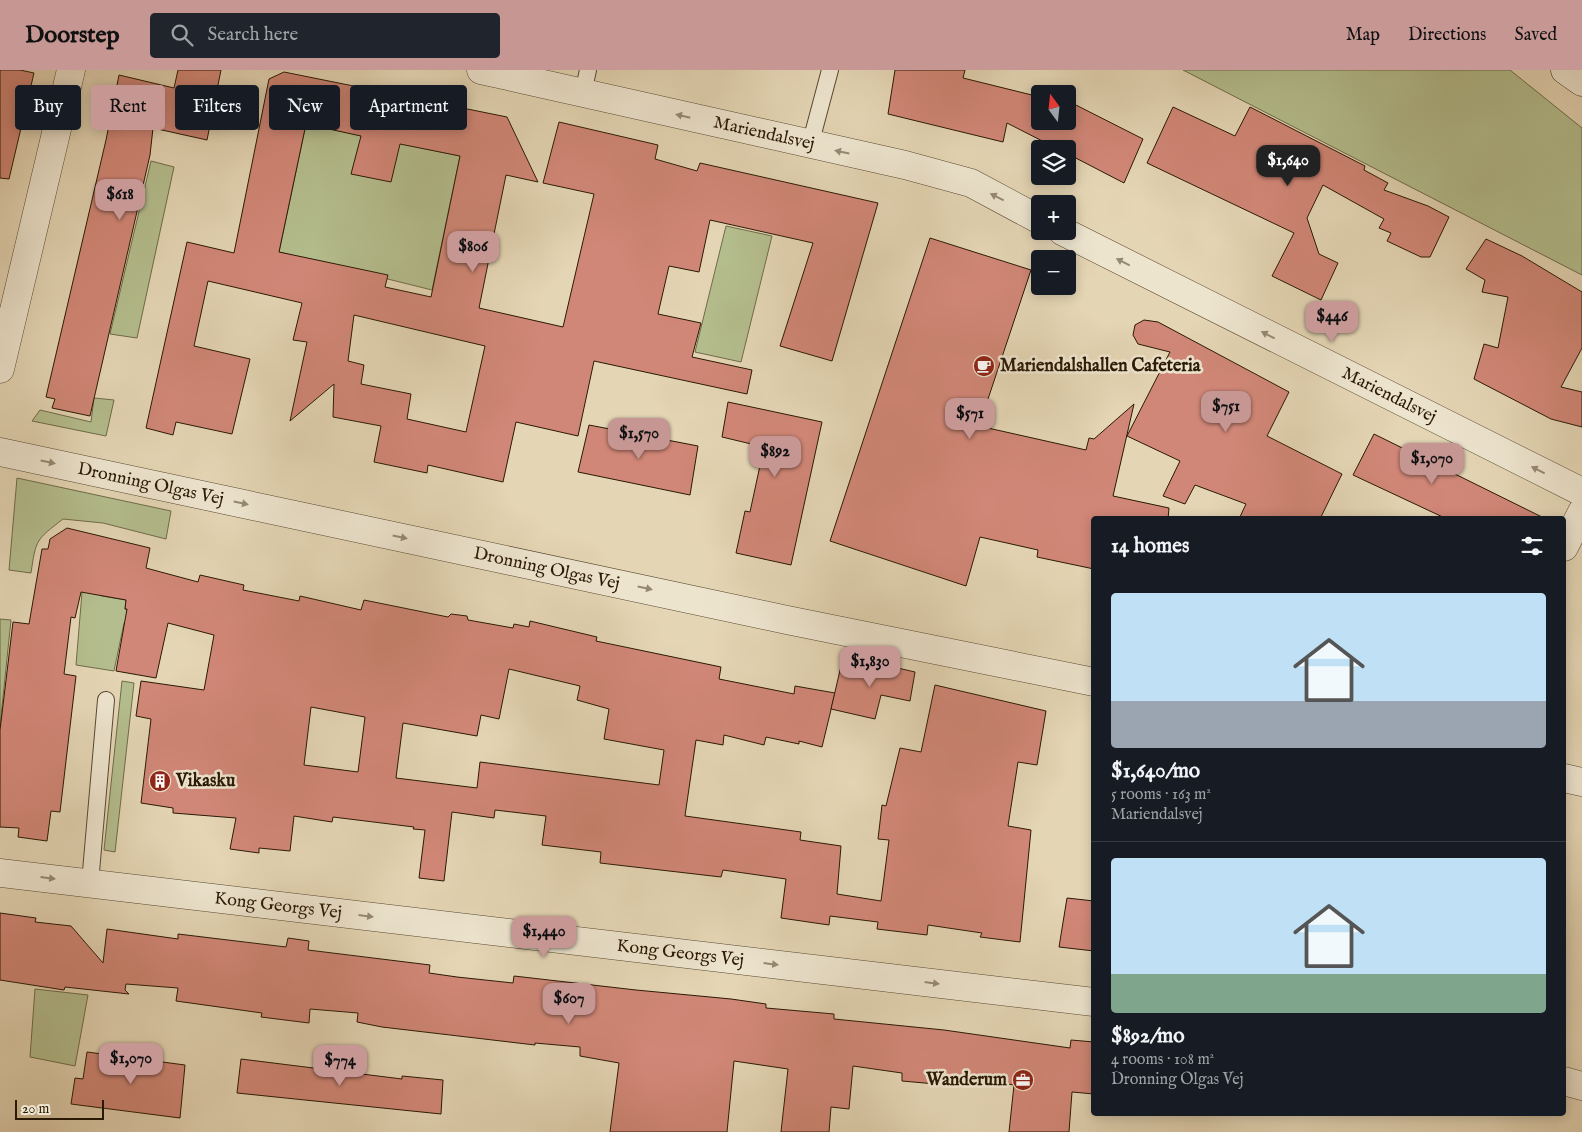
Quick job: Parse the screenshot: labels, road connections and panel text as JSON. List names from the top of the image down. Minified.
{"streets":{"street":["Mariendalsvej","Dronning Olgas Vej","Kong Georgs Vej"]},"one_way":["Mariendalsvej","Dronning Olgas Vej","Kong Georgs Vej"],"places":{"cafe":["Mariendalshallen Cafeteria"],"building":["Vikasku"],"office":["Wanderum"]},"scale_bar":"20 m","north":"top","page":{"header":"Doorstep","search":"Search here","nav":["Map","Directions","Saved"],"map_buttons":["+","−"],"chip":["Buy","Rent","Filters","New","Apartment"],"price":["$1,640","$618","$806","$446","$751","$571","$1,570","$892","$1,070","$1,830","$1,440","$607","$1,070","$774"],"heading":"14 homes","list":[{"name":"$1,640/mo","note":"5 rooms · 163 m² · Mariendalsvej"},{"name":"$892/mo","note":"4 rooms · 108 m² · Dronning Olgas Vej"}],"scale":"20 m"}}
